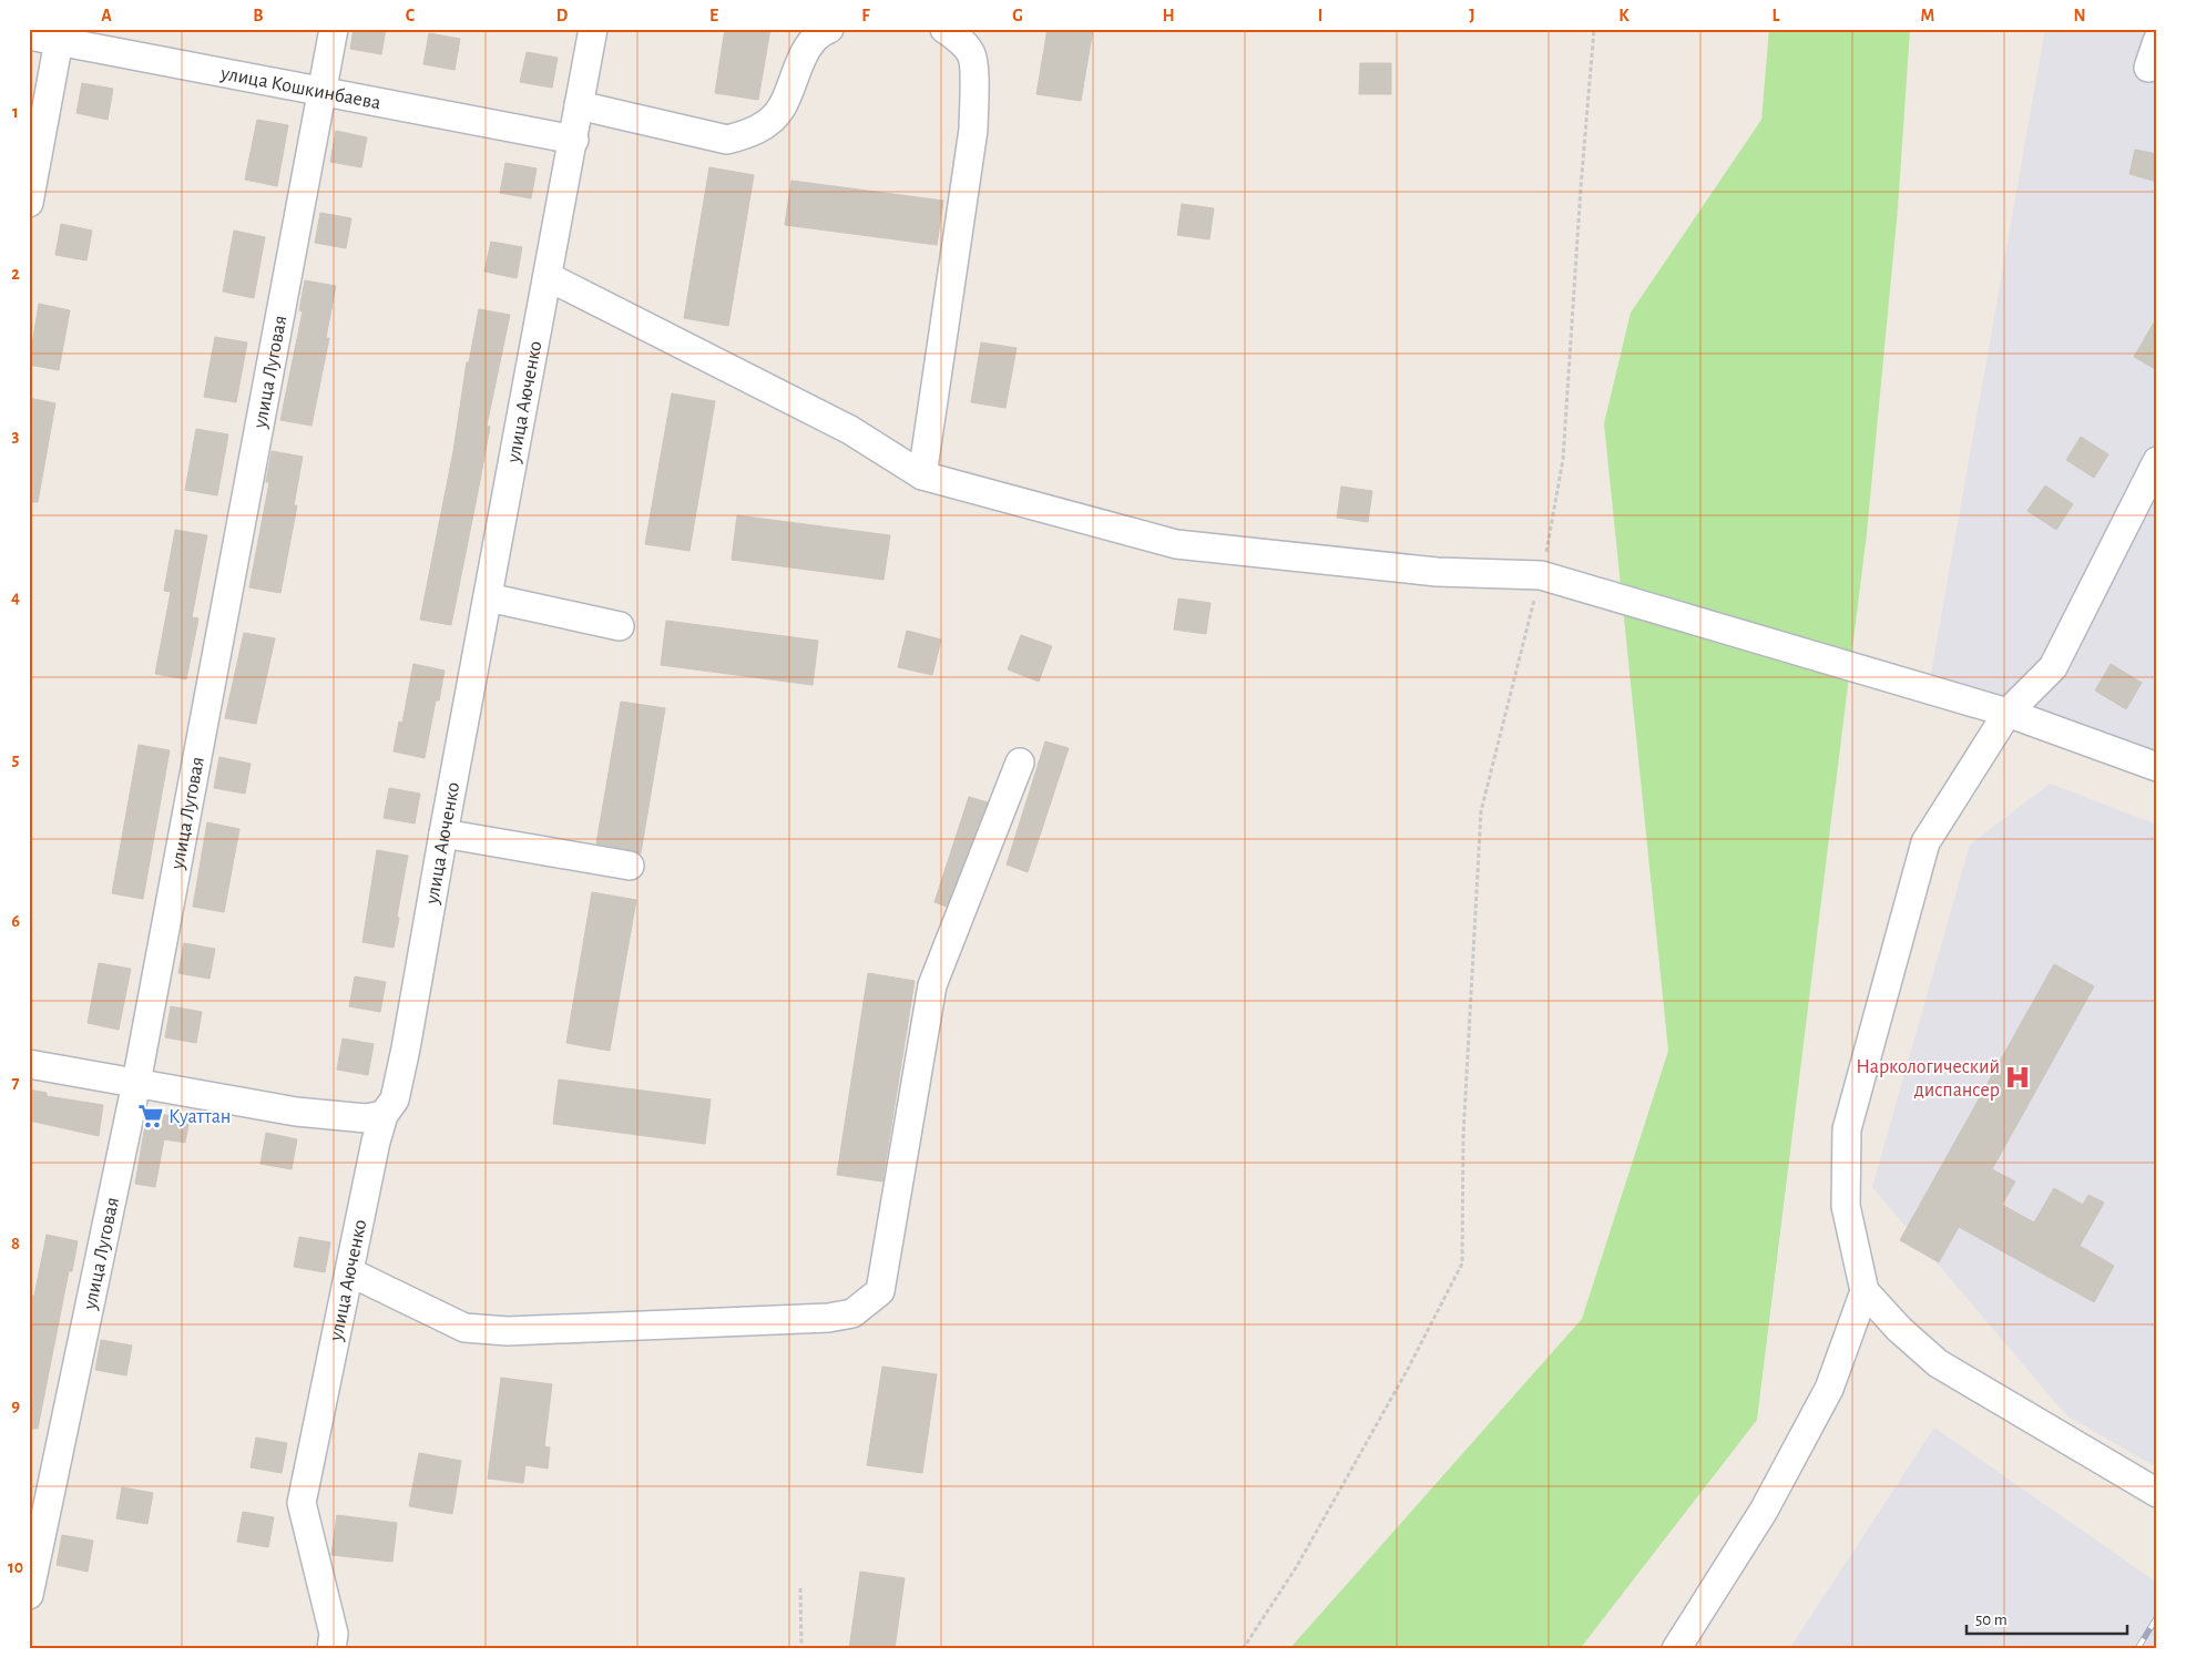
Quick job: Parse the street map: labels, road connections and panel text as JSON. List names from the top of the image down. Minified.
{"streets":{"street":["улица Кошкинбаева","улица Луговая","улица Аюченко"]},"crossings":[["улица Кошкинбаева","улица Луговая"],["улица Кошкинбаева","улица Аюченко"]],"places":{"hospital":["Наркологический диспансер"],"supermarket":["Куаттан"]},"scale_bar":"50 m","grid":{"columns":["A","B","C","D","E","F","G","H","I","J","K","L","M","N"],"rows":["1","2","3","4","5","6","7","8","9","10"]}}
